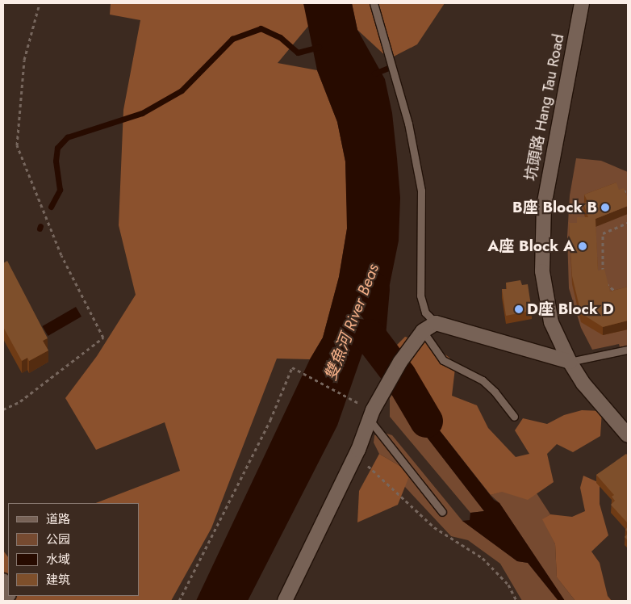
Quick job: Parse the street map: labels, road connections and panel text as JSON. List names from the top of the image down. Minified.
{"streets":{"street":["坑頭路 Hang Tau Road"]},"water":["雙魚河 River Beas"],"places":["B座 Block B","A座 Block A","D座 Block D"],"legend":["道路","公园","水域","建筑"]}
